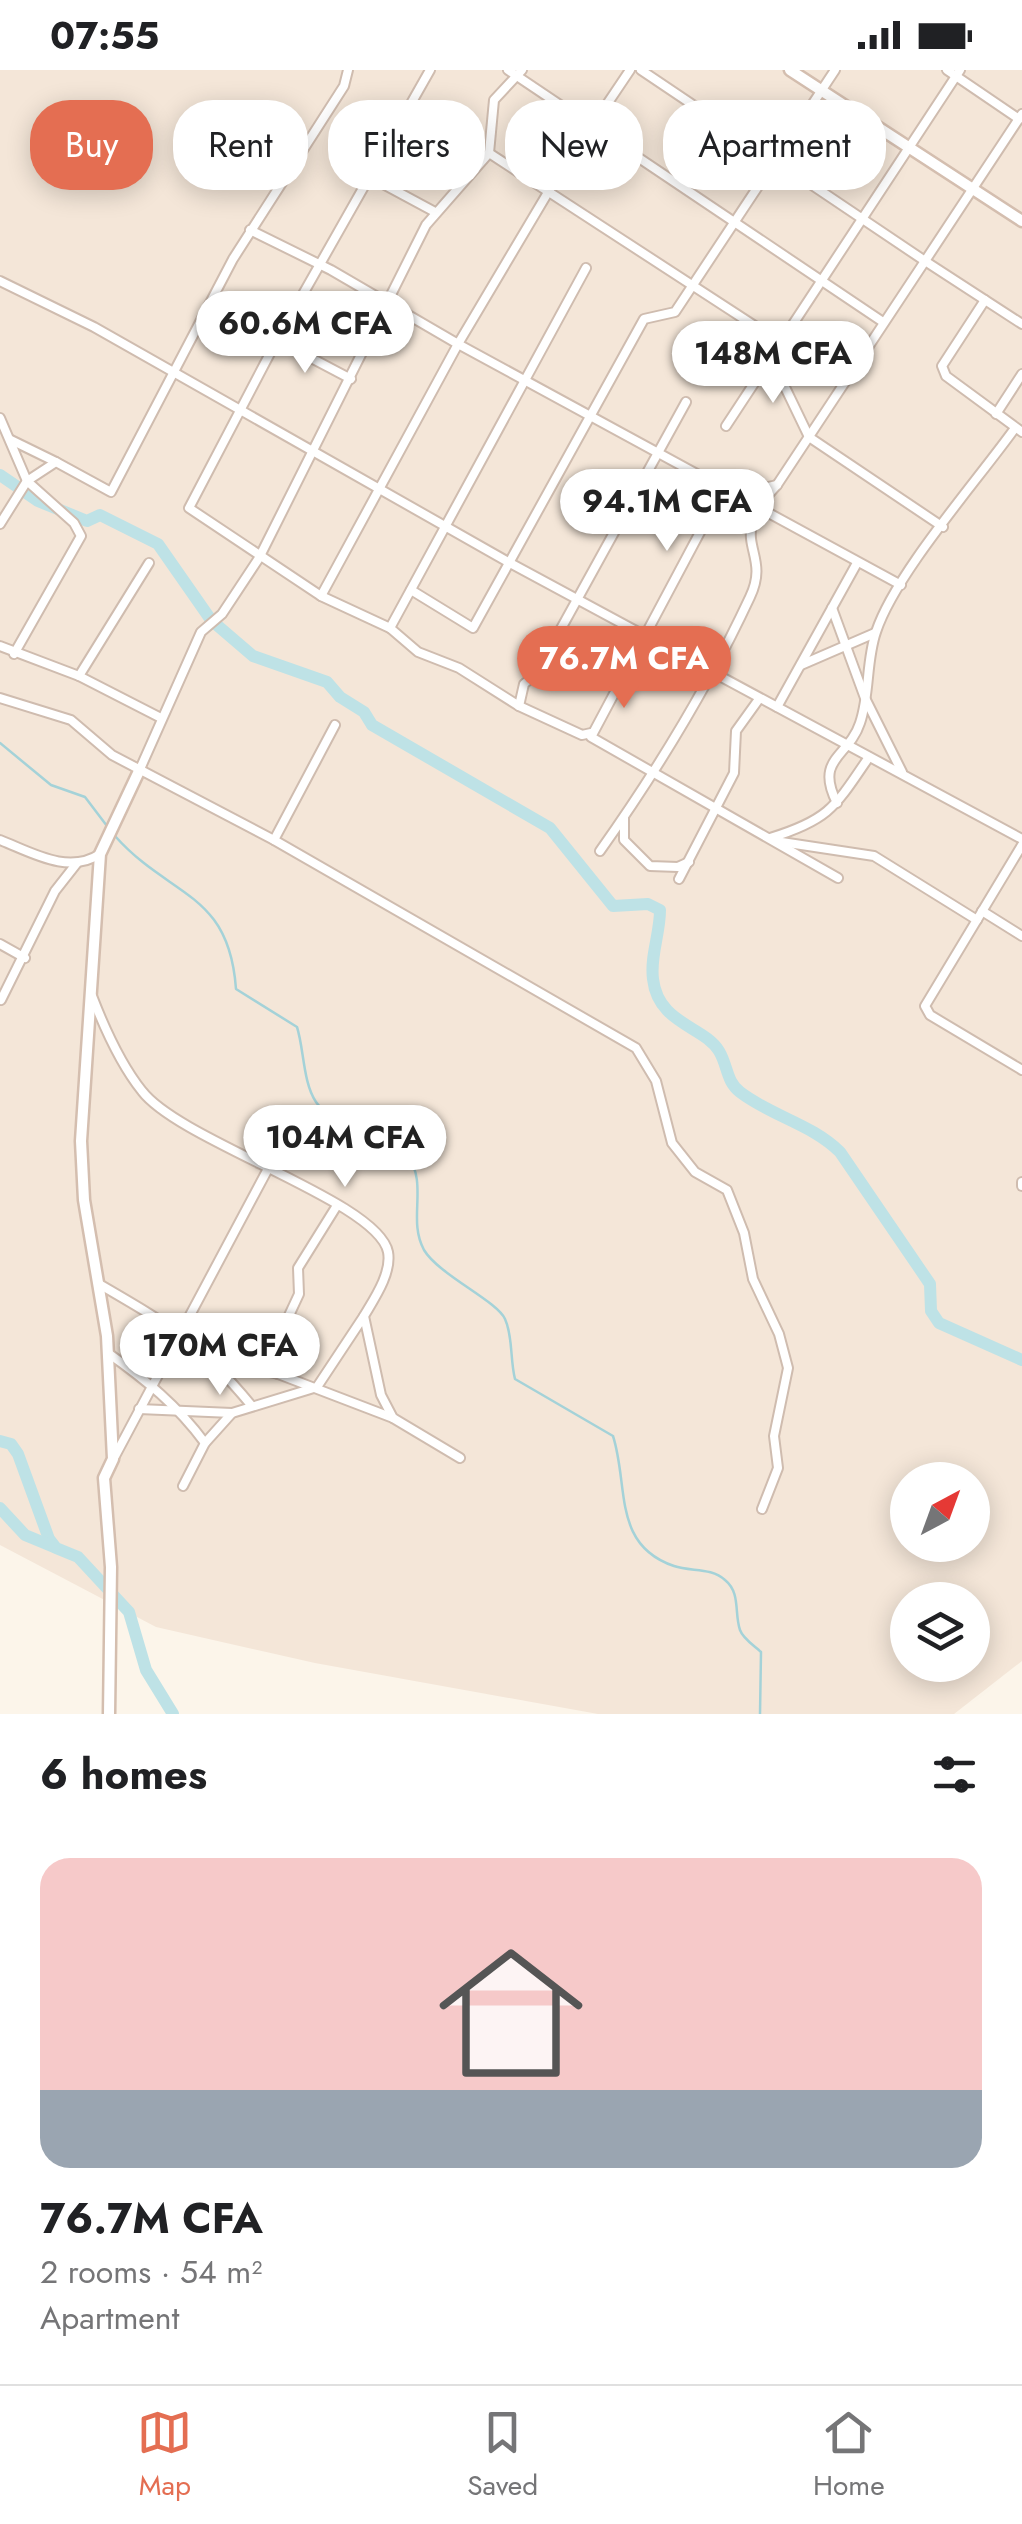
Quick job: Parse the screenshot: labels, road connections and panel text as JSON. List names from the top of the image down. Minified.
{"north":"top right","page":{"status":"07:55","chip":["Buy","Rent","Filters","New","Apartment"],"price":["60.6M CFA","148M CFA","94.1M CFA","76.7M CFA","104M CFA","170M CFA"],"heading":"6 homes","list":[{"name":"76.7M CFA","note":"2 rooms · 54 m² · Apartment"}],"tabs":["Map","Saved","Home"]}}
